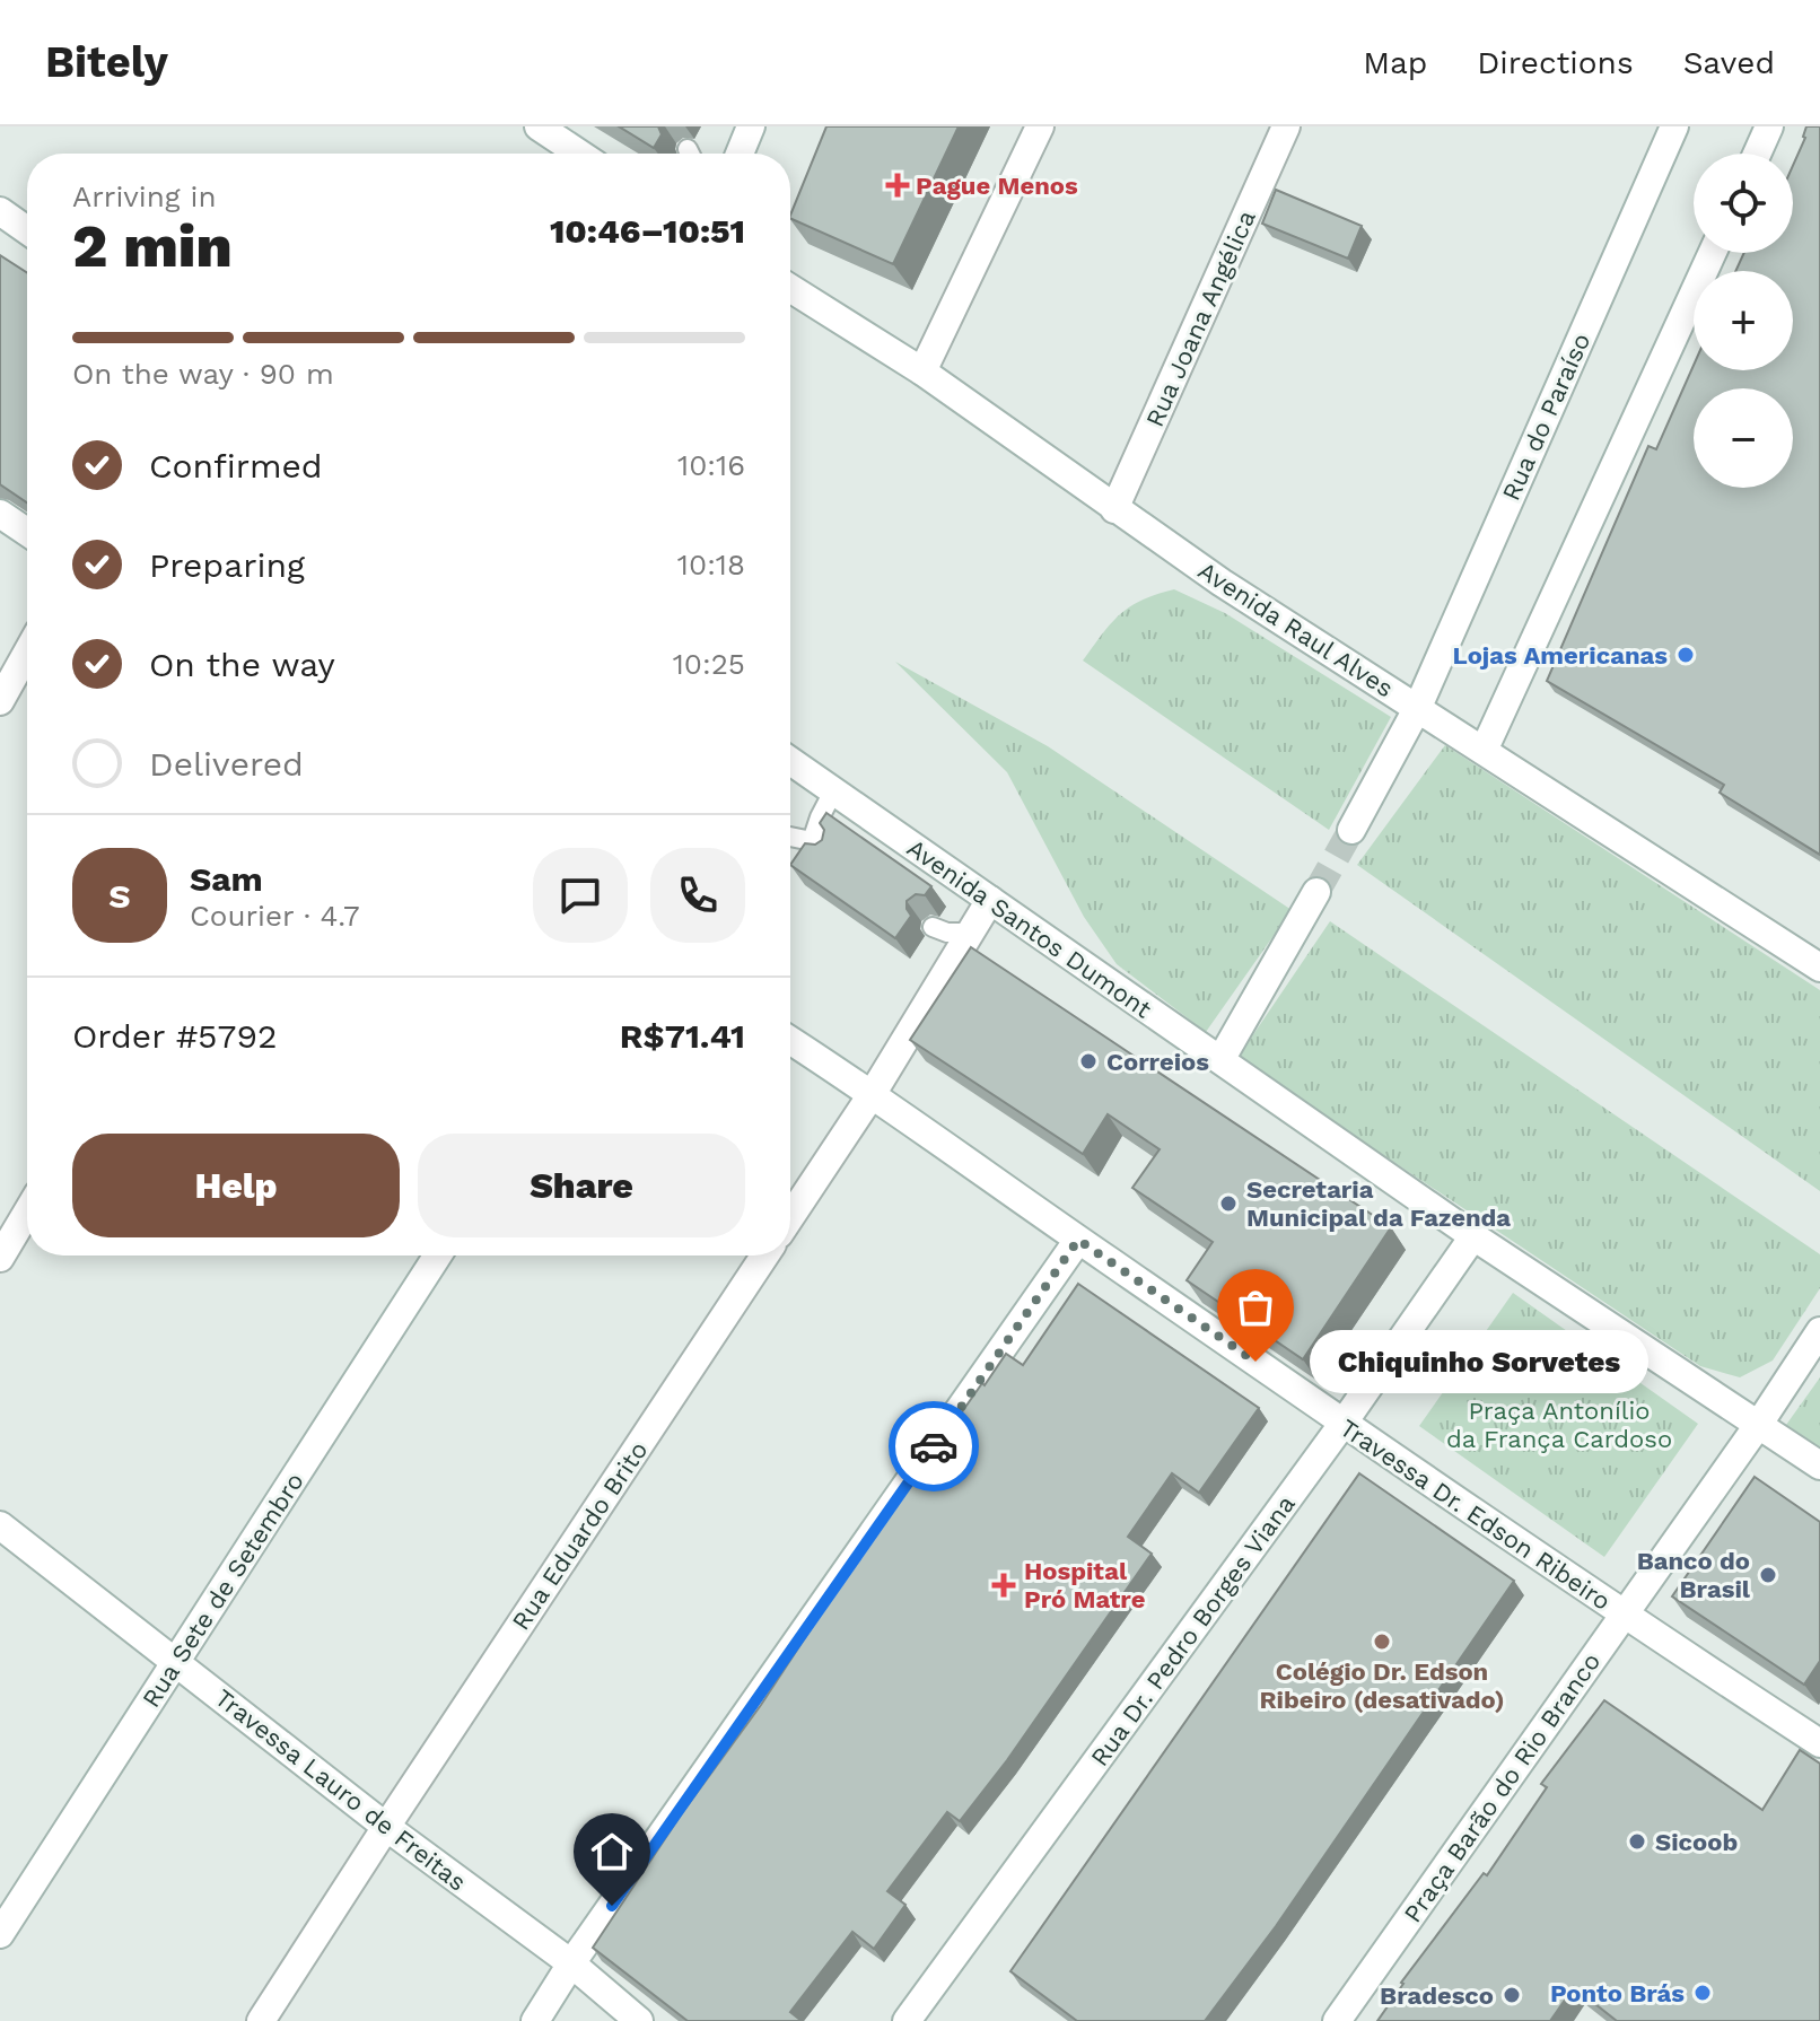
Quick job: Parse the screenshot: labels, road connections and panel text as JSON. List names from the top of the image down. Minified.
{"streets":{"street":["Rua Joana Angélica","Rua do Paraíso","Avenida Raul Alves","Avenida Santos Dumont","Travessa Dr. Edson Ribeiro","Rua Eduardo Brito","Rua Sete de Setembro","Rua Dr. Pedro Borges Viana","Praça Barão do Rio Branco","Travessa Lauro de Freitas"]},"crossings":[["Rua Joana Angélica","Avenida Raul Alves"],["Rua do Paraíso","Avenida Raul Alves"],["Avenida Santos Dumont","Rua Dr. Pedro Borges Viana"],["Avenida Santos Dumont","Praça Barão do Rio Branco"],["Travessa Dr. Edson Ribeiro","Rua Dr. Pedro Borges Viana"],["Travessa Dr. Edson Ribeiro","Praça Barão do Rio Branco"],["Rua Eduardo Brito","Travessa Lauro de Freitas"],["Rua Sete de Setembro","Travessa Lauro de Freitas"]],"parks":["Praça Antonílio da França Cardoso"],"places":{"health":["Pague Menos","Hospital Pró Matre"],"other":["Lojas Americanas","Correios","Secretaria Municipal da Fazenda","Chiquinho Sorvetes","Banco do Brasil","Colégio Dr. Edson Ribeiro (desativado)","Sicoob","Ponto Brás","Bradesco"]},"page":{"header":"Bitely","nav":["Map","Directions","Saved"],"map_buttons":["+","−"],"heading":["2 min","Arriving in","10:46–10:51"],"panel":["Sam","Courier · 4.7","Order #5792","R$71.41"],"bar":"On the way · 90 m","list":[["Confirmed","10:16"],["Preparing","10:18"],["On the way","10:25"],"Delivered"],"round":"S","buttons":["Help","Share"],"bubble":"Chiquinho Sorvetes"}}
